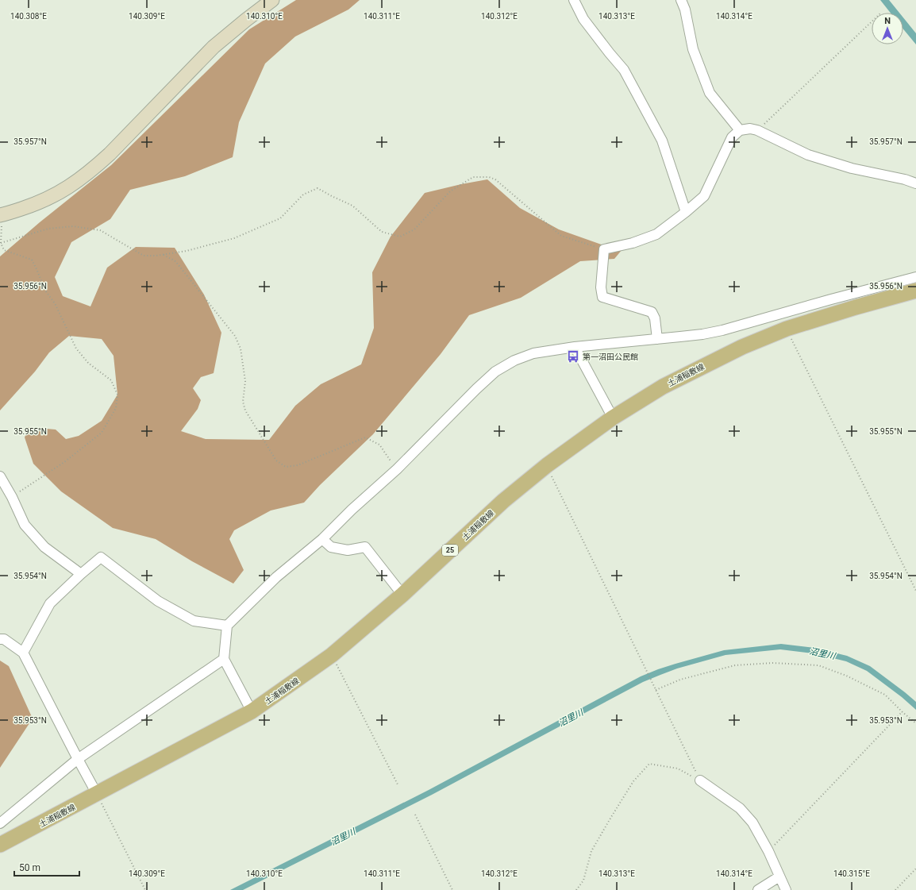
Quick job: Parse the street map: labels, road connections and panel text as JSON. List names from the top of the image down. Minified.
{"streets":{"main road":["土浦稲敷線","25"]},"water":["沼里川"],"places":{"bus stop":["第一沼田公民館"]},"scale_bar":"50 m","north":"top","coordinates":["140.308°E","140.309°E","140.310°E","140.311°E","140.312°E","140.313°E","140.314°E","35.957°N","35.956°N","35.955°N","35.954°N","35.953°N","140.315°E"]}
